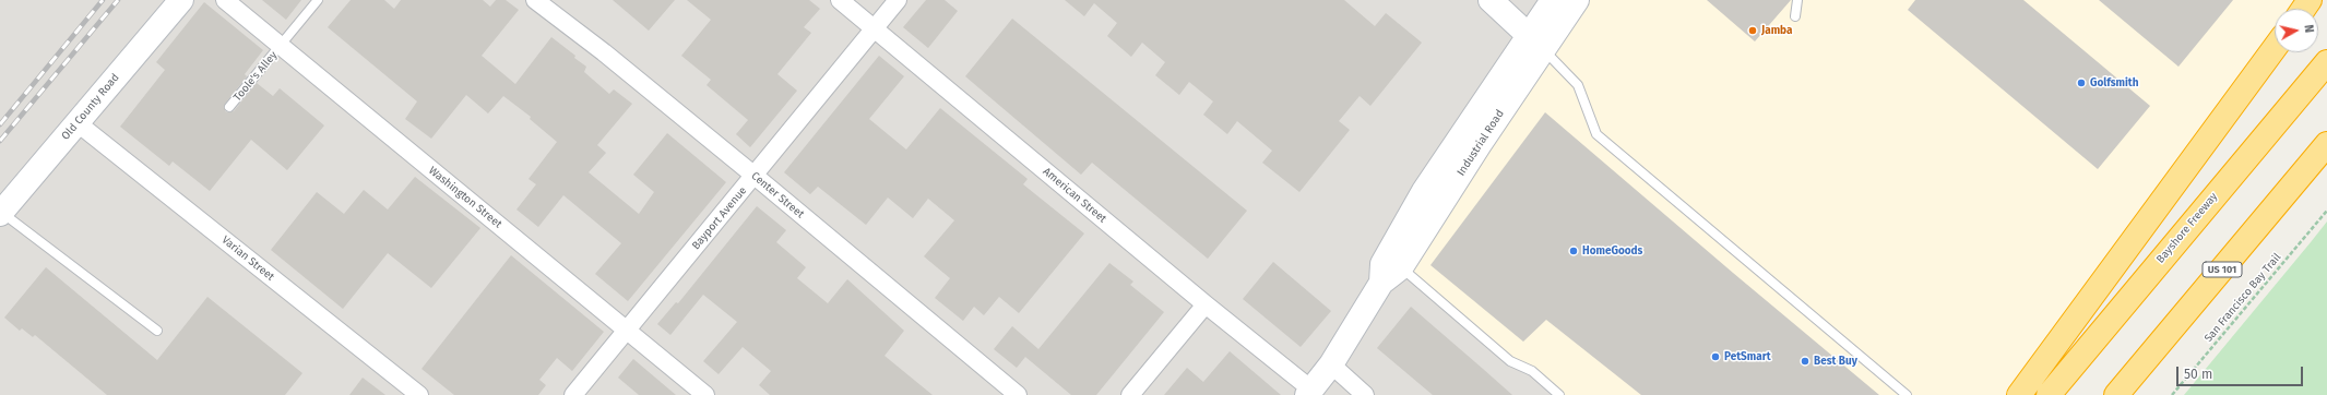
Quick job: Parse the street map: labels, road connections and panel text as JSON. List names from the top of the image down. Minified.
{"streets":{"highway":["Bayshore Freeway","US 101"],"main road":["Old County Road","Industrial Road"],"street":["Center Street","American Street","Washington Street","Bayport Avenue","Varian Street"],"lane":["Toole's Alley"],"path":["San Francisco Bay Trail"]},"crossings":[["Toole's Alley","Washington Street"],["Old County Road","Varian Street"],["Industrial Road","American Street"],["Center Street","Bayport Avenue"],["American Street","Bayport Avenue"],["Washington Street","Bayport Avenue"]],"places":["Jamba","Golfsmith","HomeGoods","PetSmart","Best Buy"],"scale_bar":"50 m","north":"right"}
